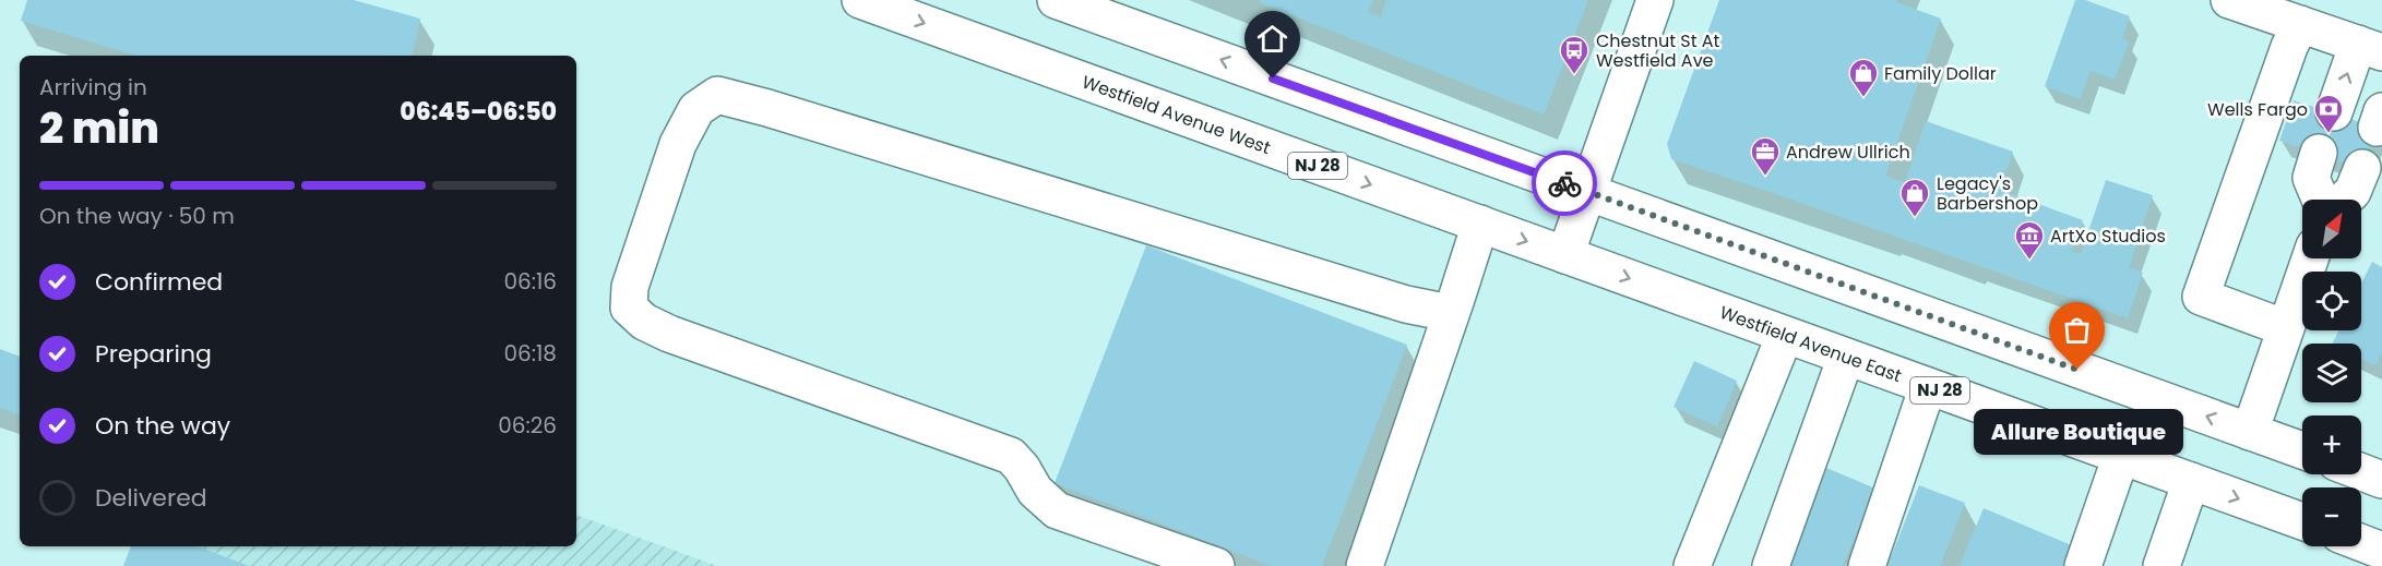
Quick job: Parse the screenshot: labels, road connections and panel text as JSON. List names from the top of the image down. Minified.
{"streets":{"main road":["Westfield Avenue West","NJ 28","Westfield Avenue East"]},"crossings":[["Westfield Avenue West","Westfield Avenue East"]],"places":{"bus stop":["Chestnut St At Westfield Ave"],"shop":["Family Dollar","Legacy's Barbershop"],"bank":["Wells Fargo"],"office":["Andrew Ullrich"],"museum":["ArtXo Studios"],"other":["Allure Boutique"]},"north":"top right","page":{"heading":["2 min","Arriving in","06:45–06:50"],"bar":"On the way · 50 m","map_buttons":["+","−"],"list":[["Confirmed","06:16"],["Preparing","06:18"],["On the way","06:26"],"Delivered"],"bubble":"Allure Boutique"}}
